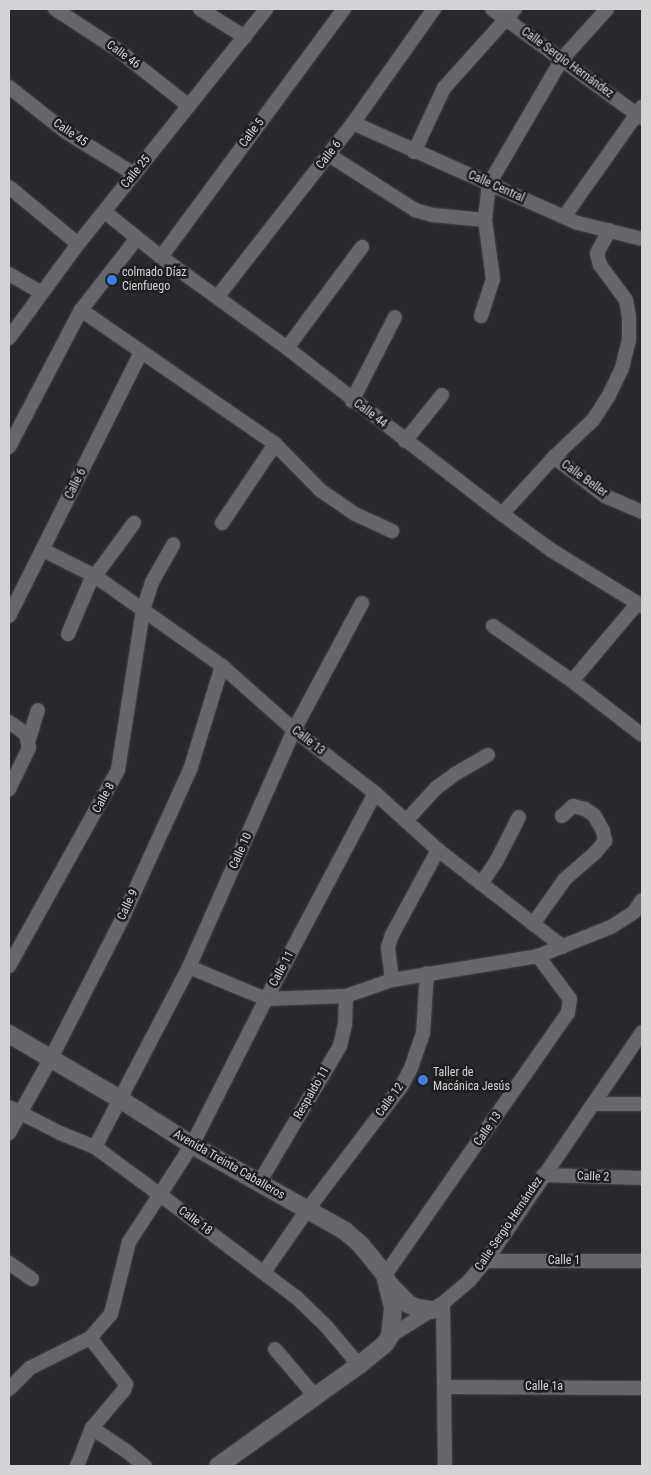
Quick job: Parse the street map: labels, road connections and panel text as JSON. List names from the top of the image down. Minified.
{"streets":{"street":["Calle 46","Calle Sergio Hernández","Calle 45","Calle 5","Calle 6","Calle 25","Calle Central","Calle 44","Calle Beller","Calle 13","Calle 8","Calle 10","Calle 9","Calle 11","Respaldo 11","Calle 12","Avenida Treinta Caballeros","Calle 2","Calle 18","Calle 1","Calle 1a"]},"crossings":[["Calle 46","Calle 25"],["Calle Sergio Hernández","Avenida Treinta Caballeros"],["Calle Sergio Hernández","Calle 2"],["Calle Sergio Hernández","Calle 18"],["Calle Sergio Hernández","Calle 1"],["Calle 45","Calle 25"],["Calle 5","Calle 44"],["Calle 6","Calle Central"],["Calle 6","Calle 44"],["Calle 6","Calle 13"],["Calle 25","Calle 44"],["Calle 13","Calle 8"],["Calle 13","Calle 10"],["Calle 13","Calle 9"],["Calle 13","Calle 11"],["Calle 13","Avenida Treinta Caballeros"],["Calle 10","Avenida Treinta Caballeros"],["Calle 10","Calle 18"],["Calle 9","Avenida Treinta Caballeros"],["Calle 9","Calle 18"],["Calle 11","Avenida Treinta Caballeros"],["Calle 11","Calle 18"],["Respaldo 11","Avenida Treinta Caballeros"],["Calle 12","Avenida Treinta Caballeros"],["Calle 12","Calle 18"]],"places":["colmado Díaz Cienfuego","Taller de Macánica Jesús"]}
